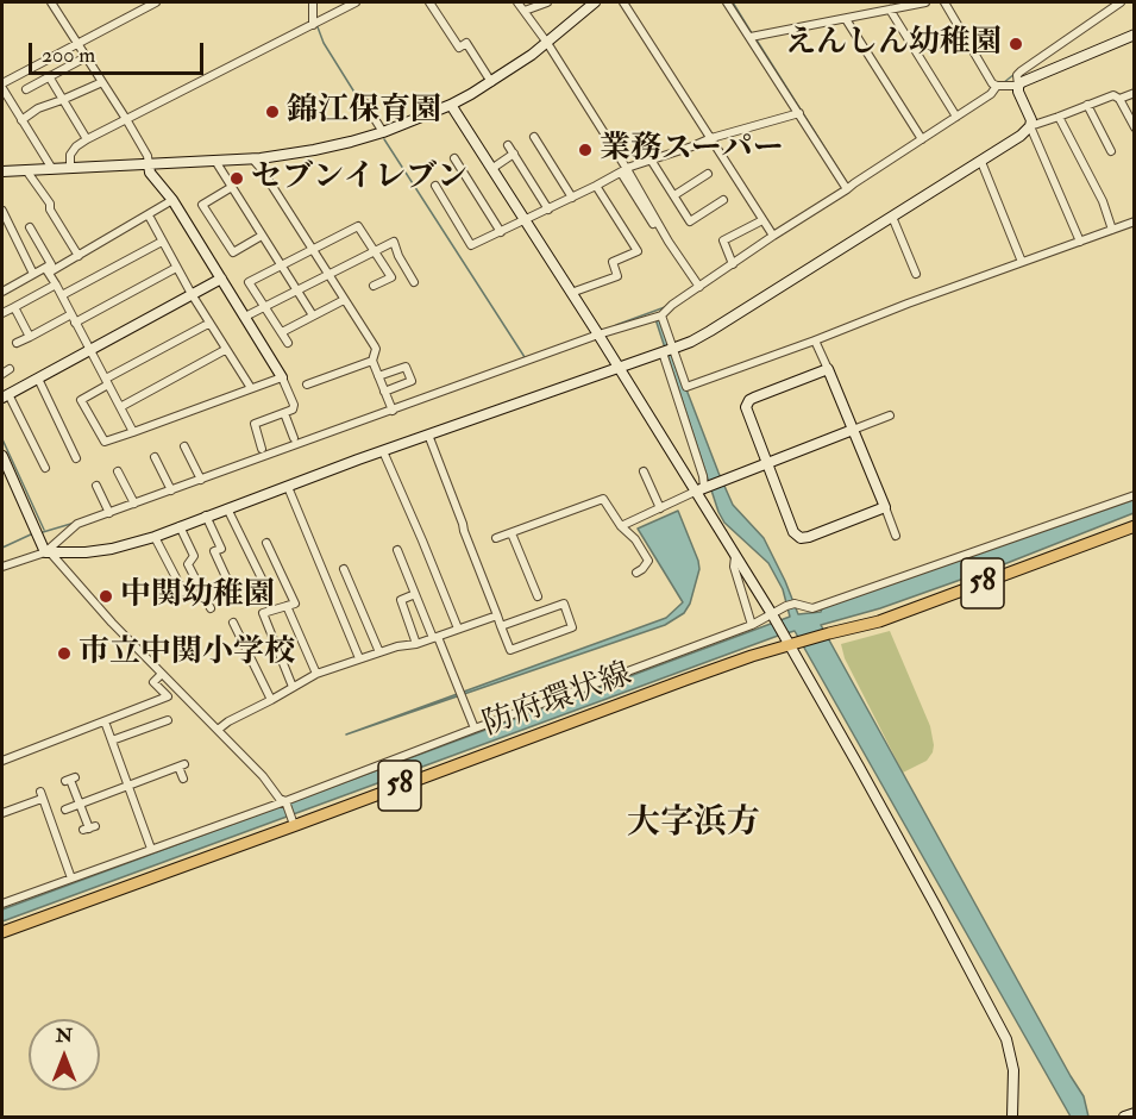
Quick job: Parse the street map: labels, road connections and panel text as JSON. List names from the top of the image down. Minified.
{"streets":{"main road":["58","防府環状線"]},"districts":["大字浜方"],"places":["えんしん幼稚園","錦江保育園","業務スーパー","セブンイレブン","中関幼稚園","市立中関小学校"],"scale_bar":"200 m","north":"top"}
